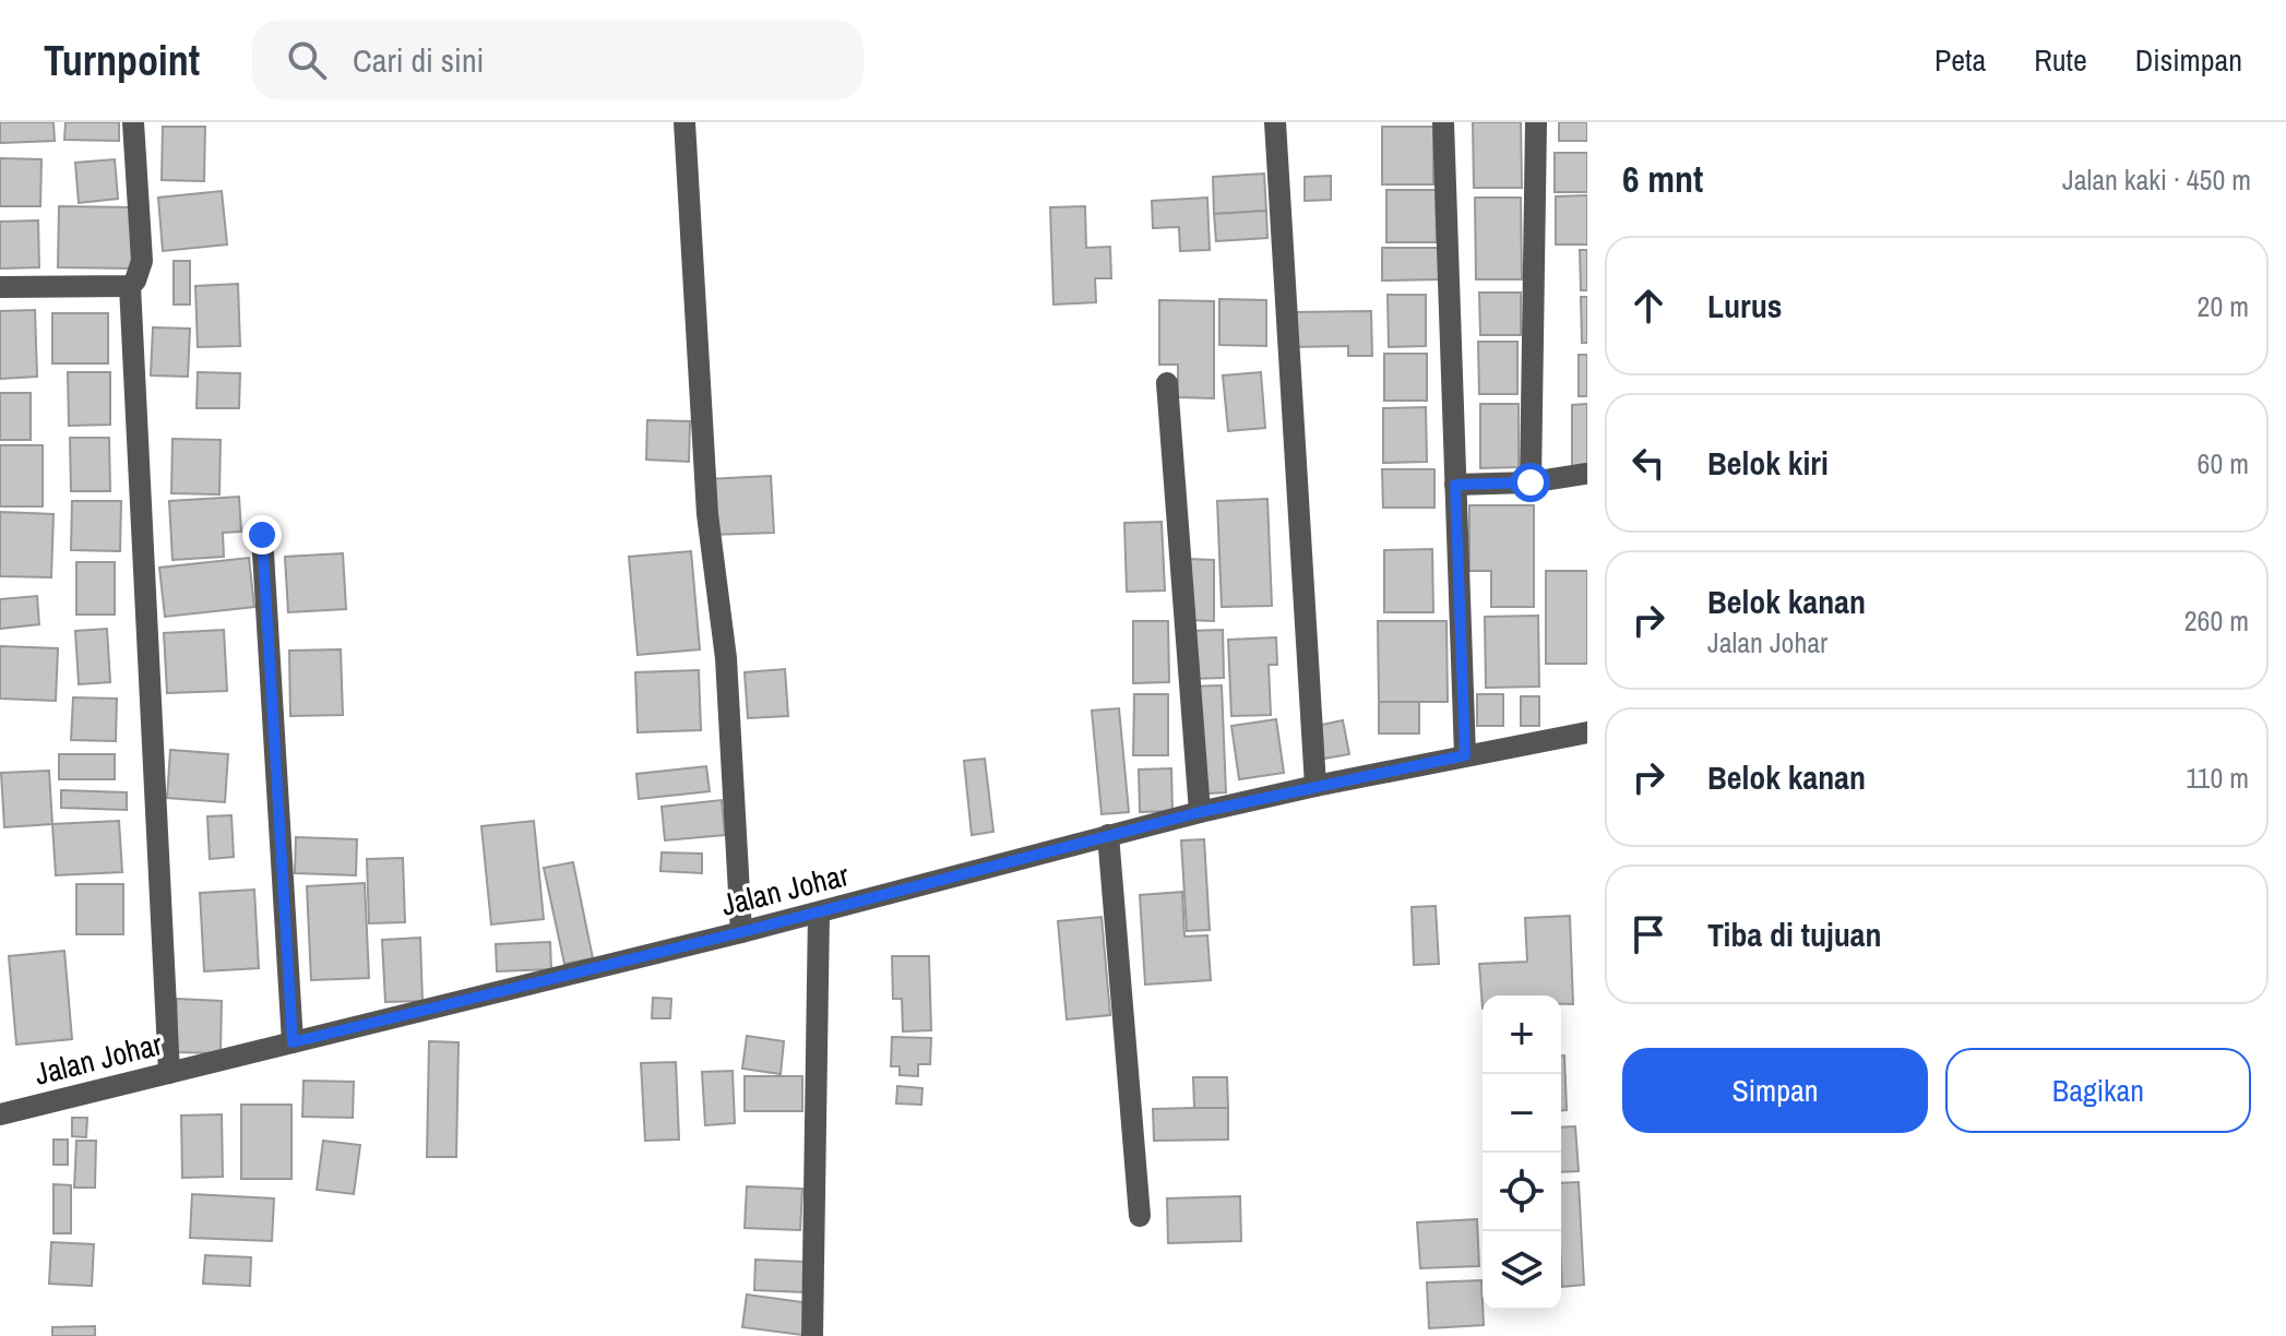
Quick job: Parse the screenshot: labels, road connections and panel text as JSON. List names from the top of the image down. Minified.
{"streets":{"street":["Jalan Johar"]},"page":{"header":"Turnpoint","search":"Cari di sini","nav":["Peta","Rute","Disimpan"],"heading":["6 mnt","Jalan kaki · 450 m"],"list":[["Lurus","20 m"],["Belok kiri","60 m"],["Belok kanan","Jalan Johar","260 m"],["Belok kanan","110 m"],"Tiba di tujuan"],"map_buttons":["+","−"],"buttons":["Simpan","Bagikan"]}}
